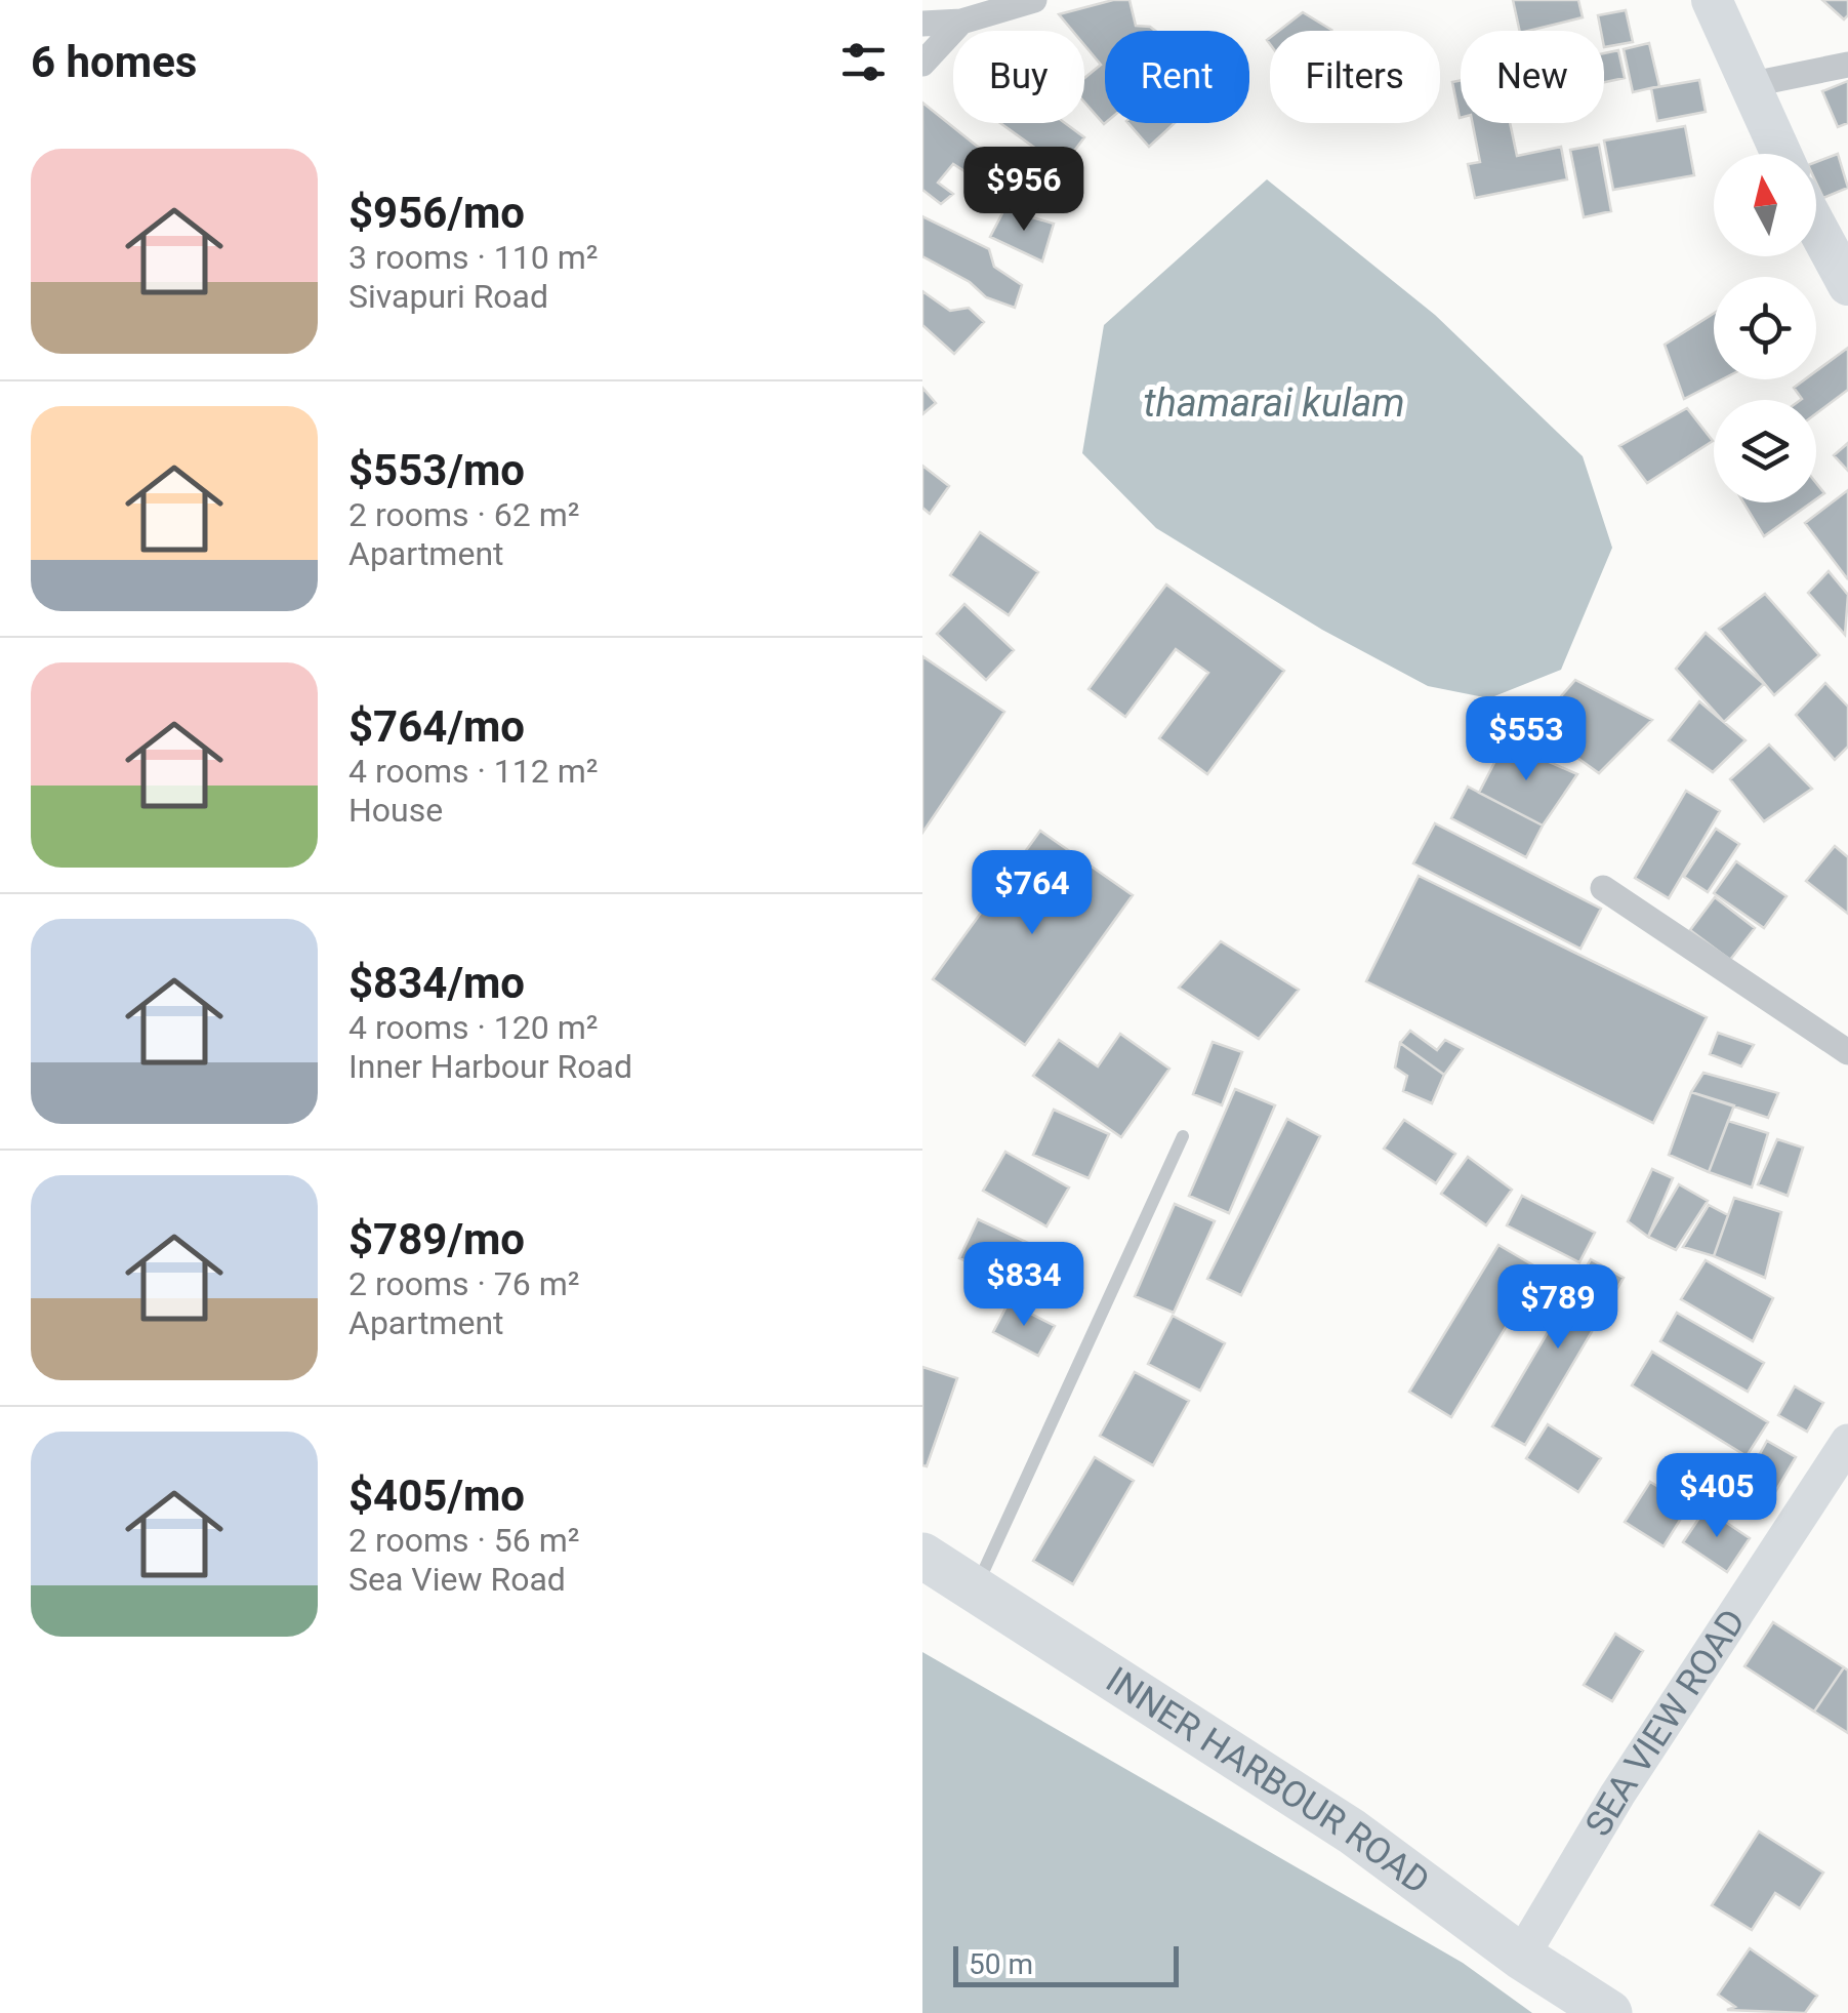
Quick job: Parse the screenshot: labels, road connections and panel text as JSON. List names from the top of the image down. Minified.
{"streets":{"highway":["INNER HARBOUR ROAD"],"main road":["SEA VIEW ROAD"]},"crossings":[["SEA VIEW ROAD","INNER HARBOUR ROAD"]],"water":["thamarai kulam"],"scale_bar":"50 m","north":"top","page":{"heading":"6 homes","chip":["Buy","Rent","Filters","New"],"list":[{"name":"$956/mo","note":"3 rooms · 110 m² · Sivapuri Road"},{"name":"$553/mo","note":"2 rooms · 62 m² · Apartment"},{"name":"$764/mo","note":"4 rooms · 112 m² · House"},{"name":"$834/mo","note":"4 rooms · 120 m² · Inner Harbour Road"},{"name":"$789/mo","note":"2 rooms · 76 m² · Apartment"},{"name":"$405/mo","note":"2 rooms · 56 m² · Sea View Road"}],"price":["$956","$553","$764","$834","$789","$405"],"scale":"50 m"}}
